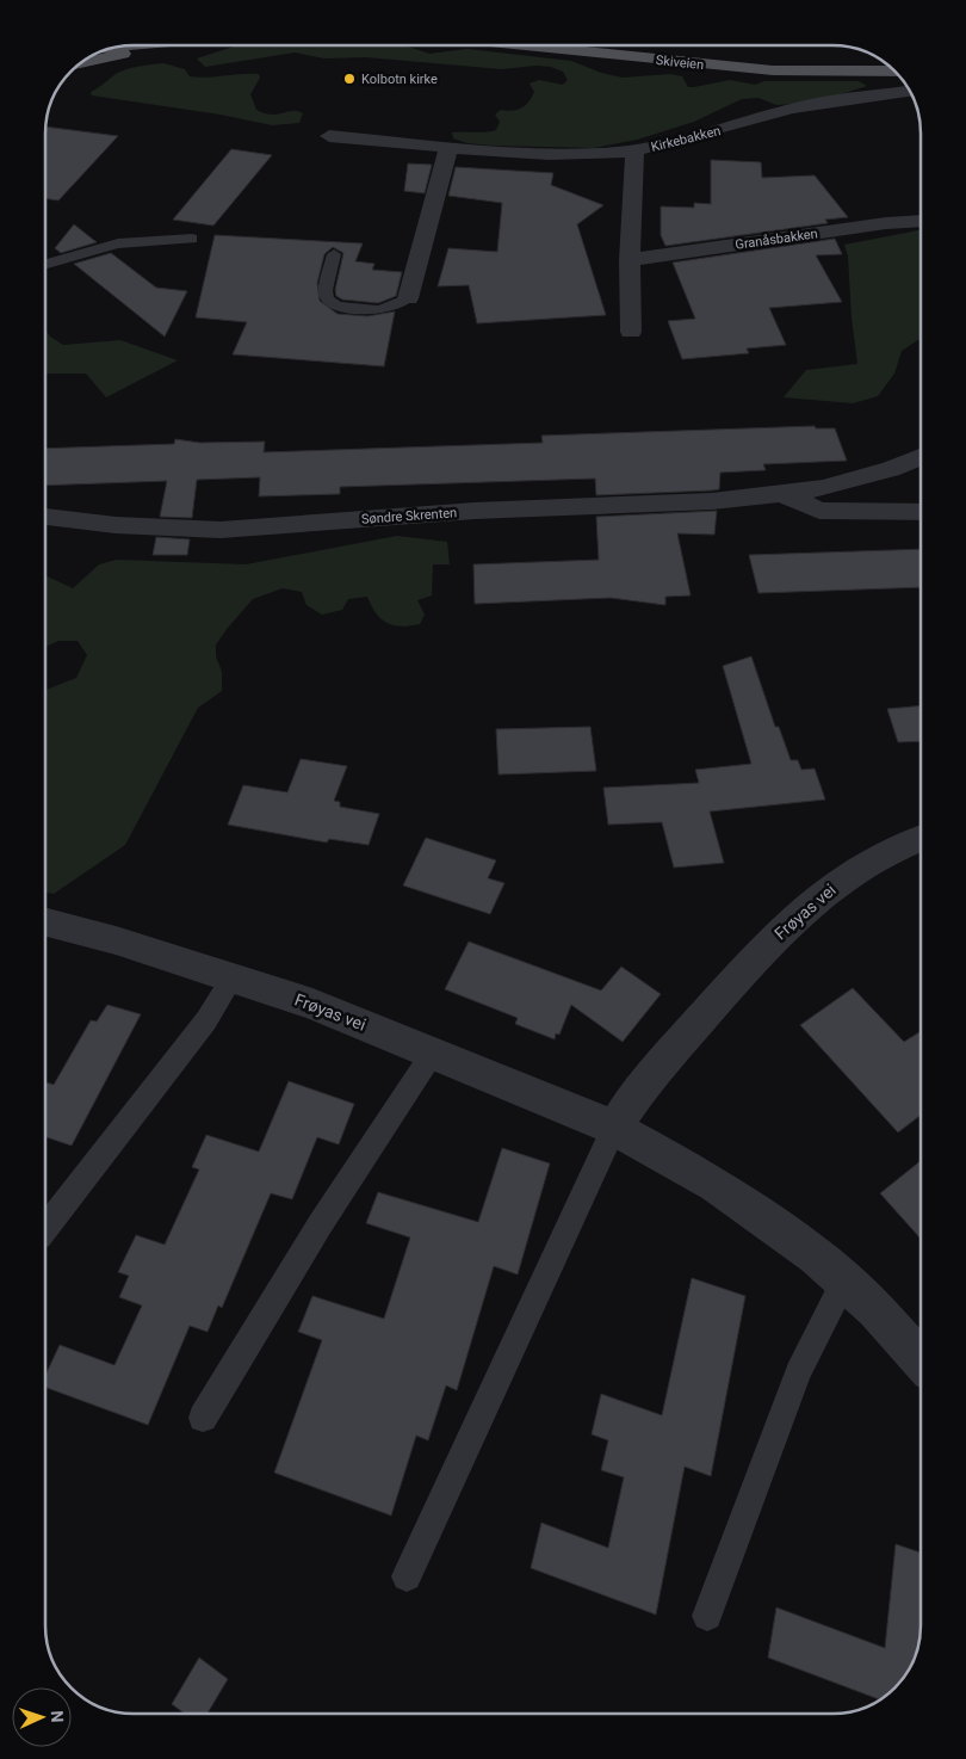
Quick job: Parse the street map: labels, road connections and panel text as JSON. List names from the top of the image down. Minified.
{"streets":{"main road":["Skiveien"],"street":["Kirkebakken","Granåsbakken","Søndre Skrenten","Frøyas vei"]},"places":["Kolbotn kirke"],"north":"right"}
